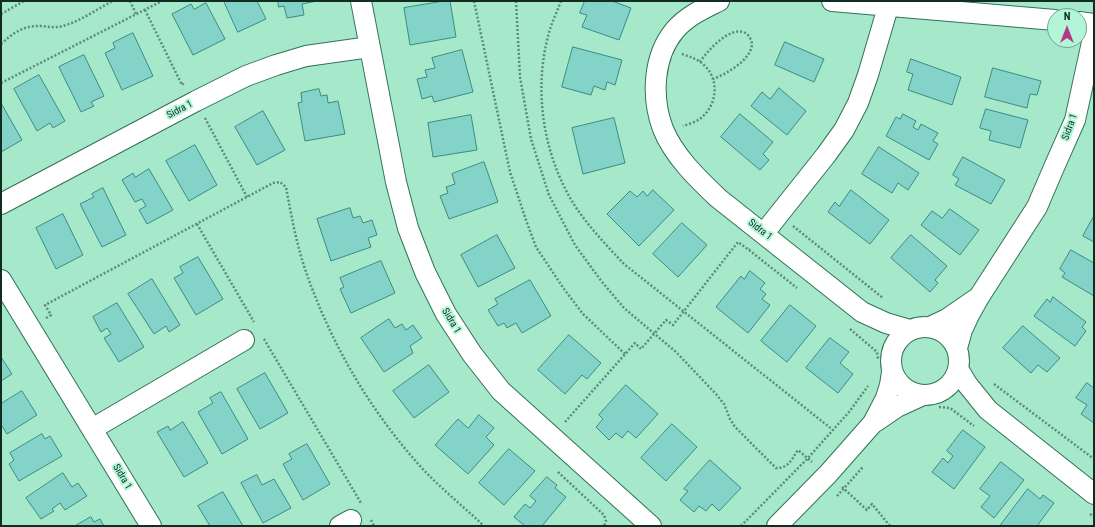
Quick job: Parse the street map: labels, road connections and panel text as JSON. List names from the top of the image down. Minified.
{"streets":{"street":["Sidra 1"]},"north":"top"}
